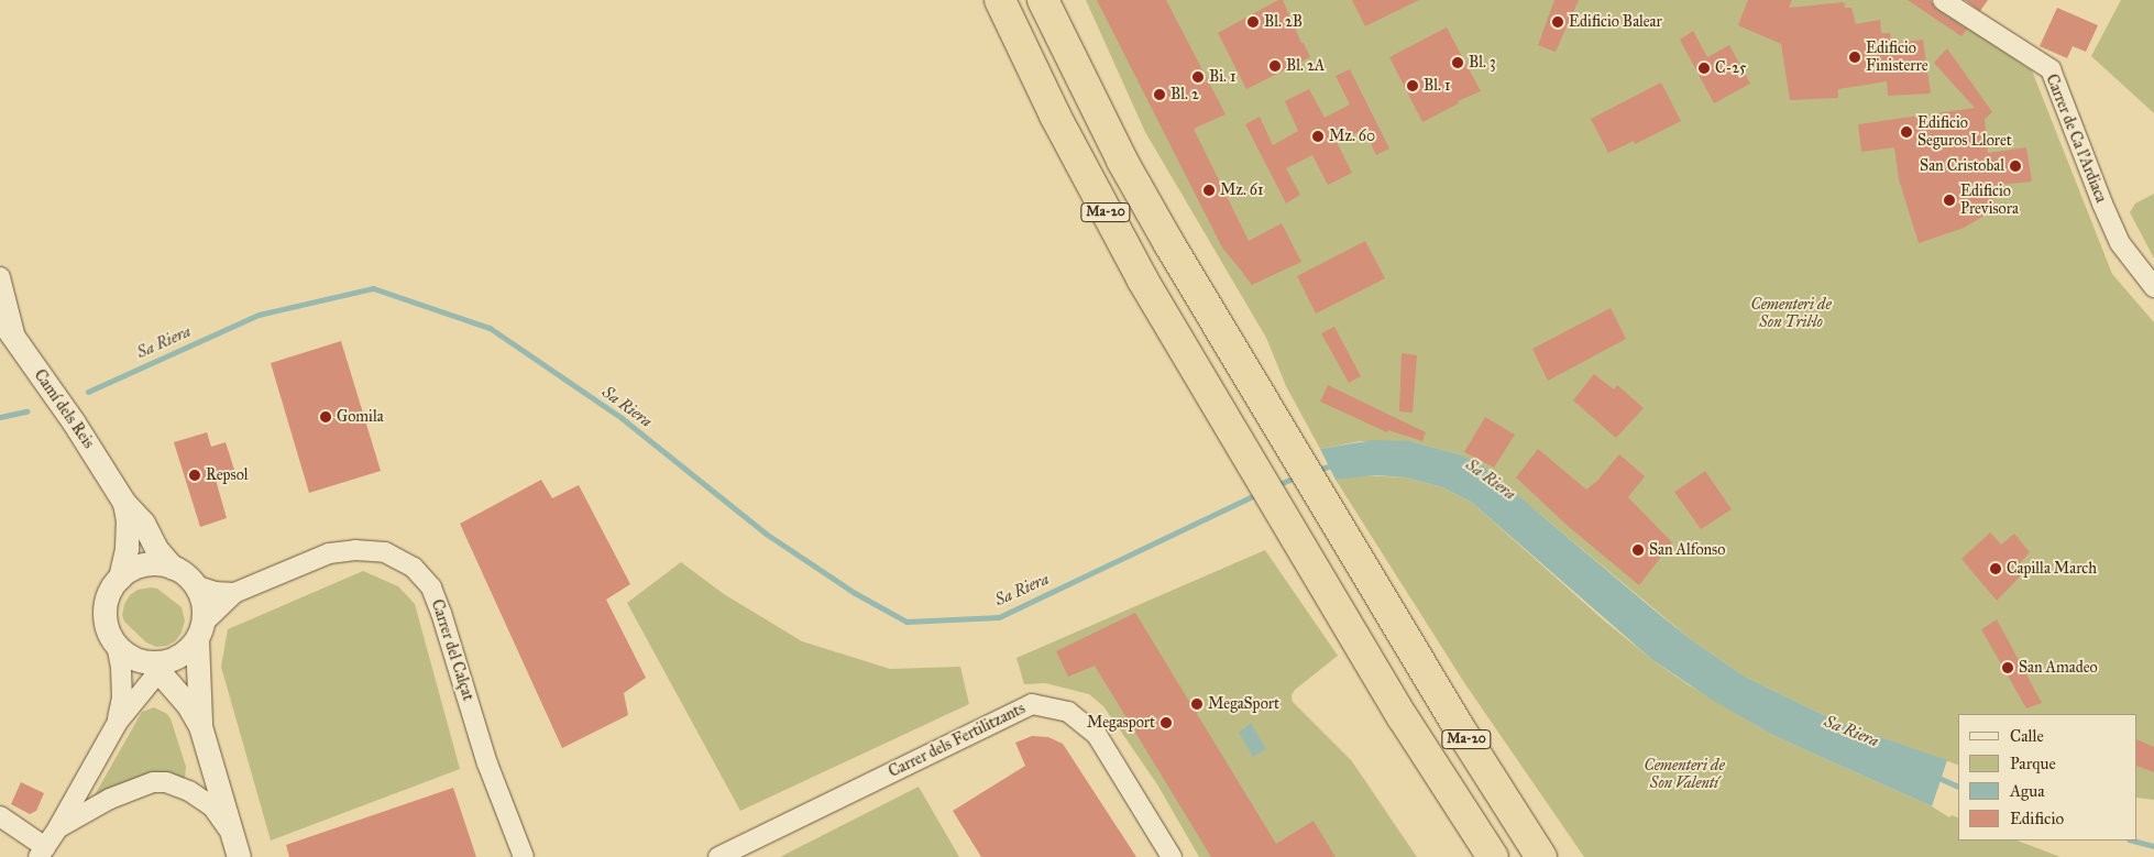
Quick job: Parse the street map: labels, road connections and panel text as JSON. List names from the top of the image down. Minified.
{"streets":{"highway":["Ma-20"],"street":["Carrer de Ca l'Ardiaca","Camí dels Reis","Carrer del Calçat","Carrer dels Fertilitzants"]},"water":["Sa Riera"],"parks":["Cementeri de Son Tril·lo","Cementeri de Son Valentí"],"places":["Bl. 2B","Edificio Balear","Edificio Finisterre","Bl. 3","Bl. 2A","C-25","Bi. 1","Bl. 1","Bl. 2","Edificio Seguros Lloret","Mz. 60","San Cristobal","Mz. 61","Edificio Previsora","Gomila","Repsol","San Alfonso","Capilla March","San Amadeo","MegaSport","Megasport"],"legend":["Calle","Parque","Agua","Edificio"]}
